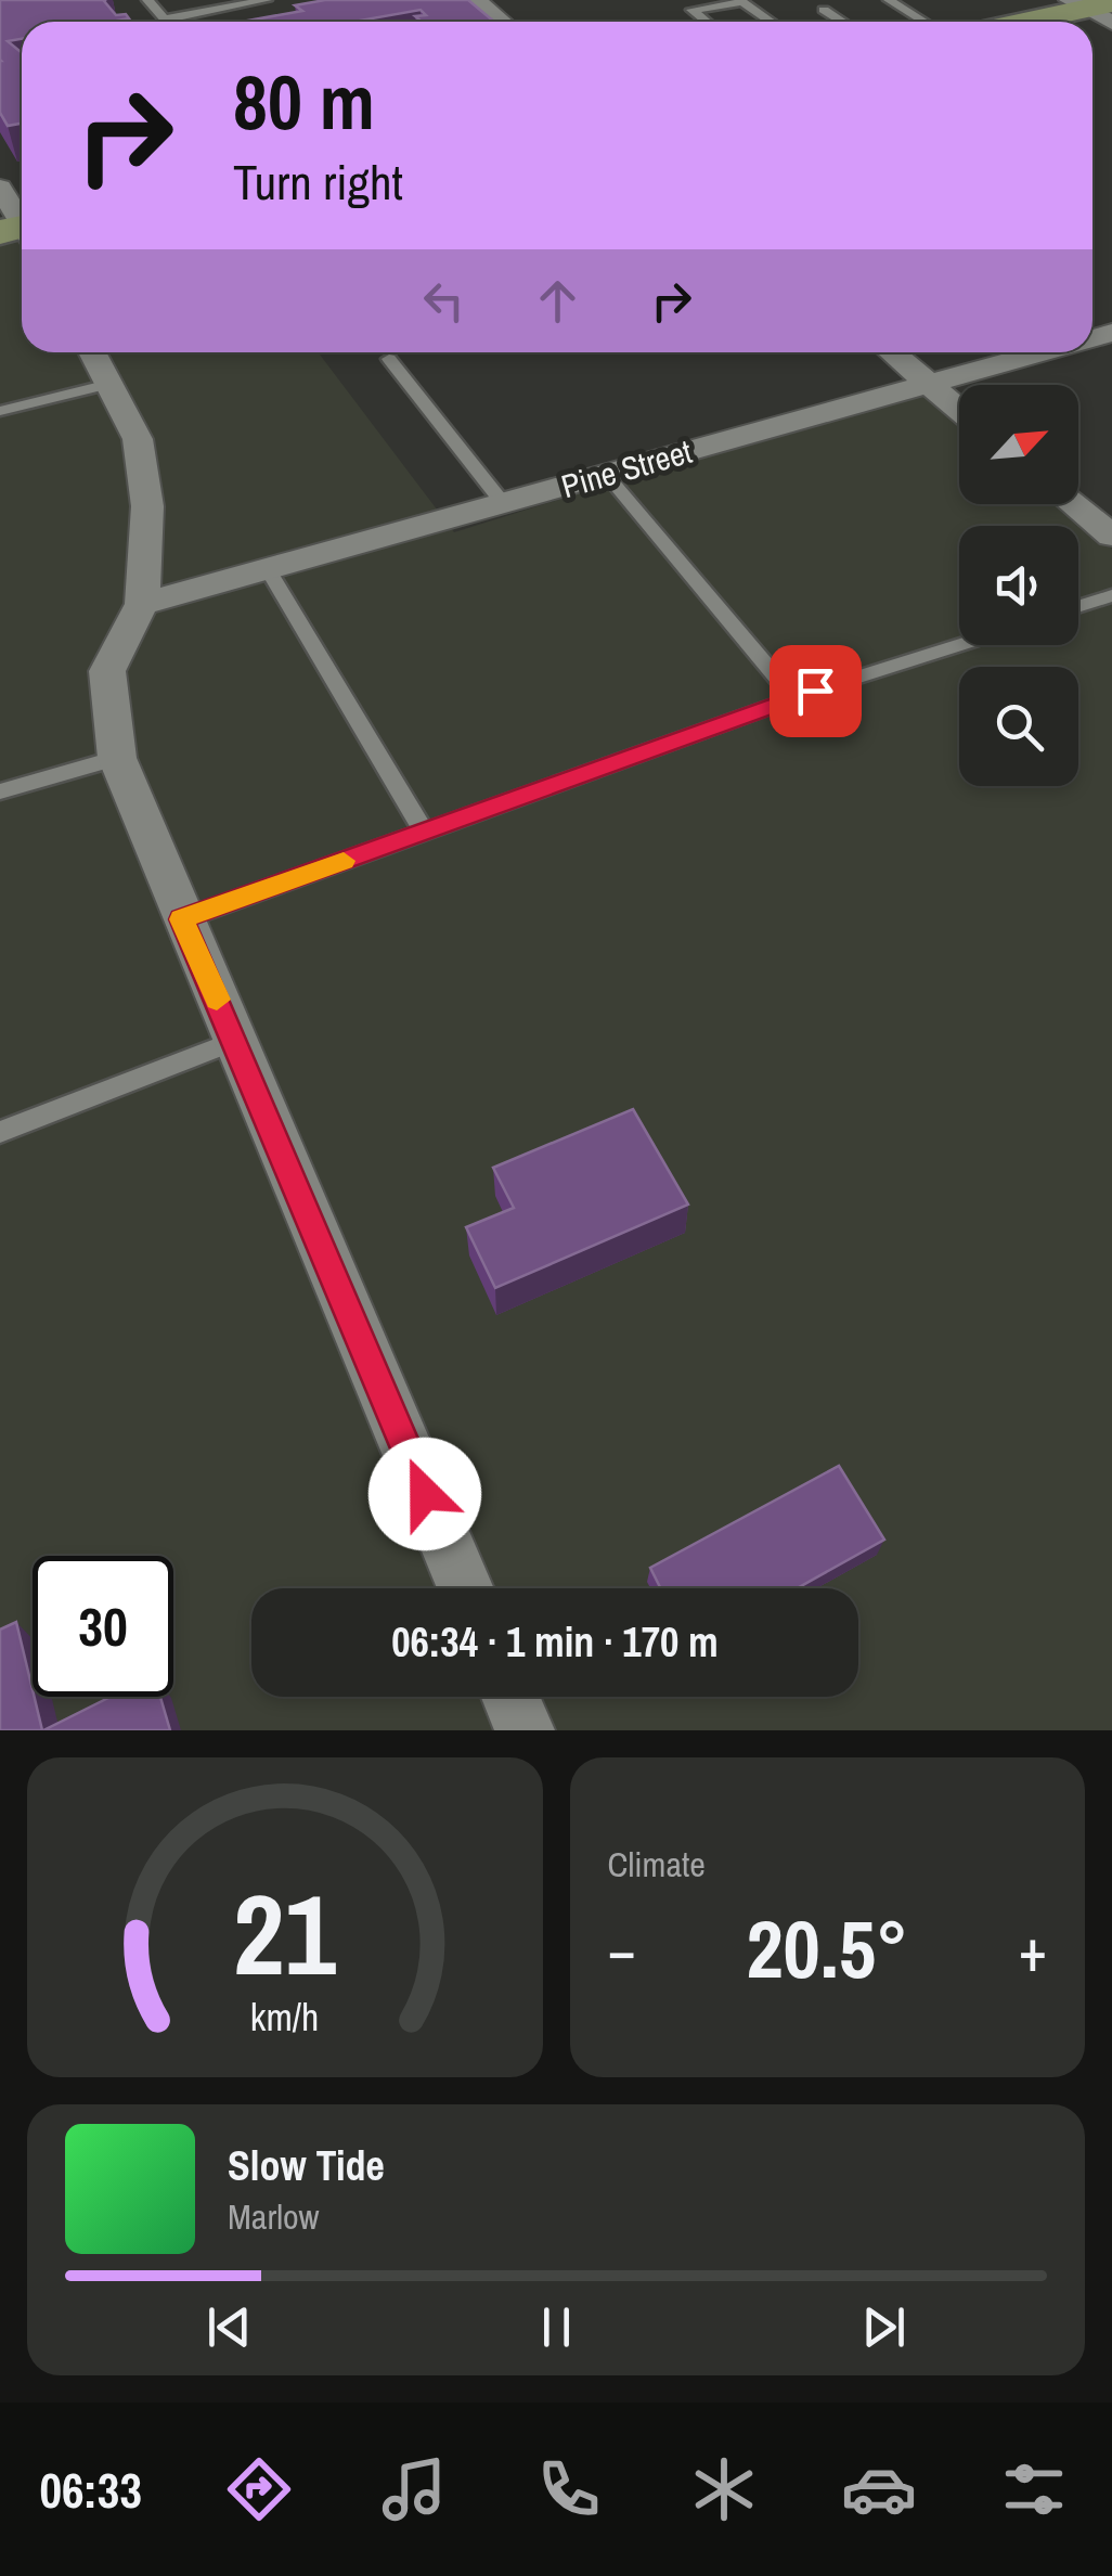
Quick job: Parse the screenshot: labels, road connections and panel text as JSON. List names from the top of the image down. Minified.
{"streets":{"street":["Pine Street"]},"north":"top right","page":{"turn":["80 m","Turn right"],"limit":"30","trip":"06:34 · 1 min · 170 m","tile":"Climate","heat":["−","20.5°","+"],"song":["Slow Tide","Marlow"],"tabs":"06:33","gauge":["21","km/h"]}}
